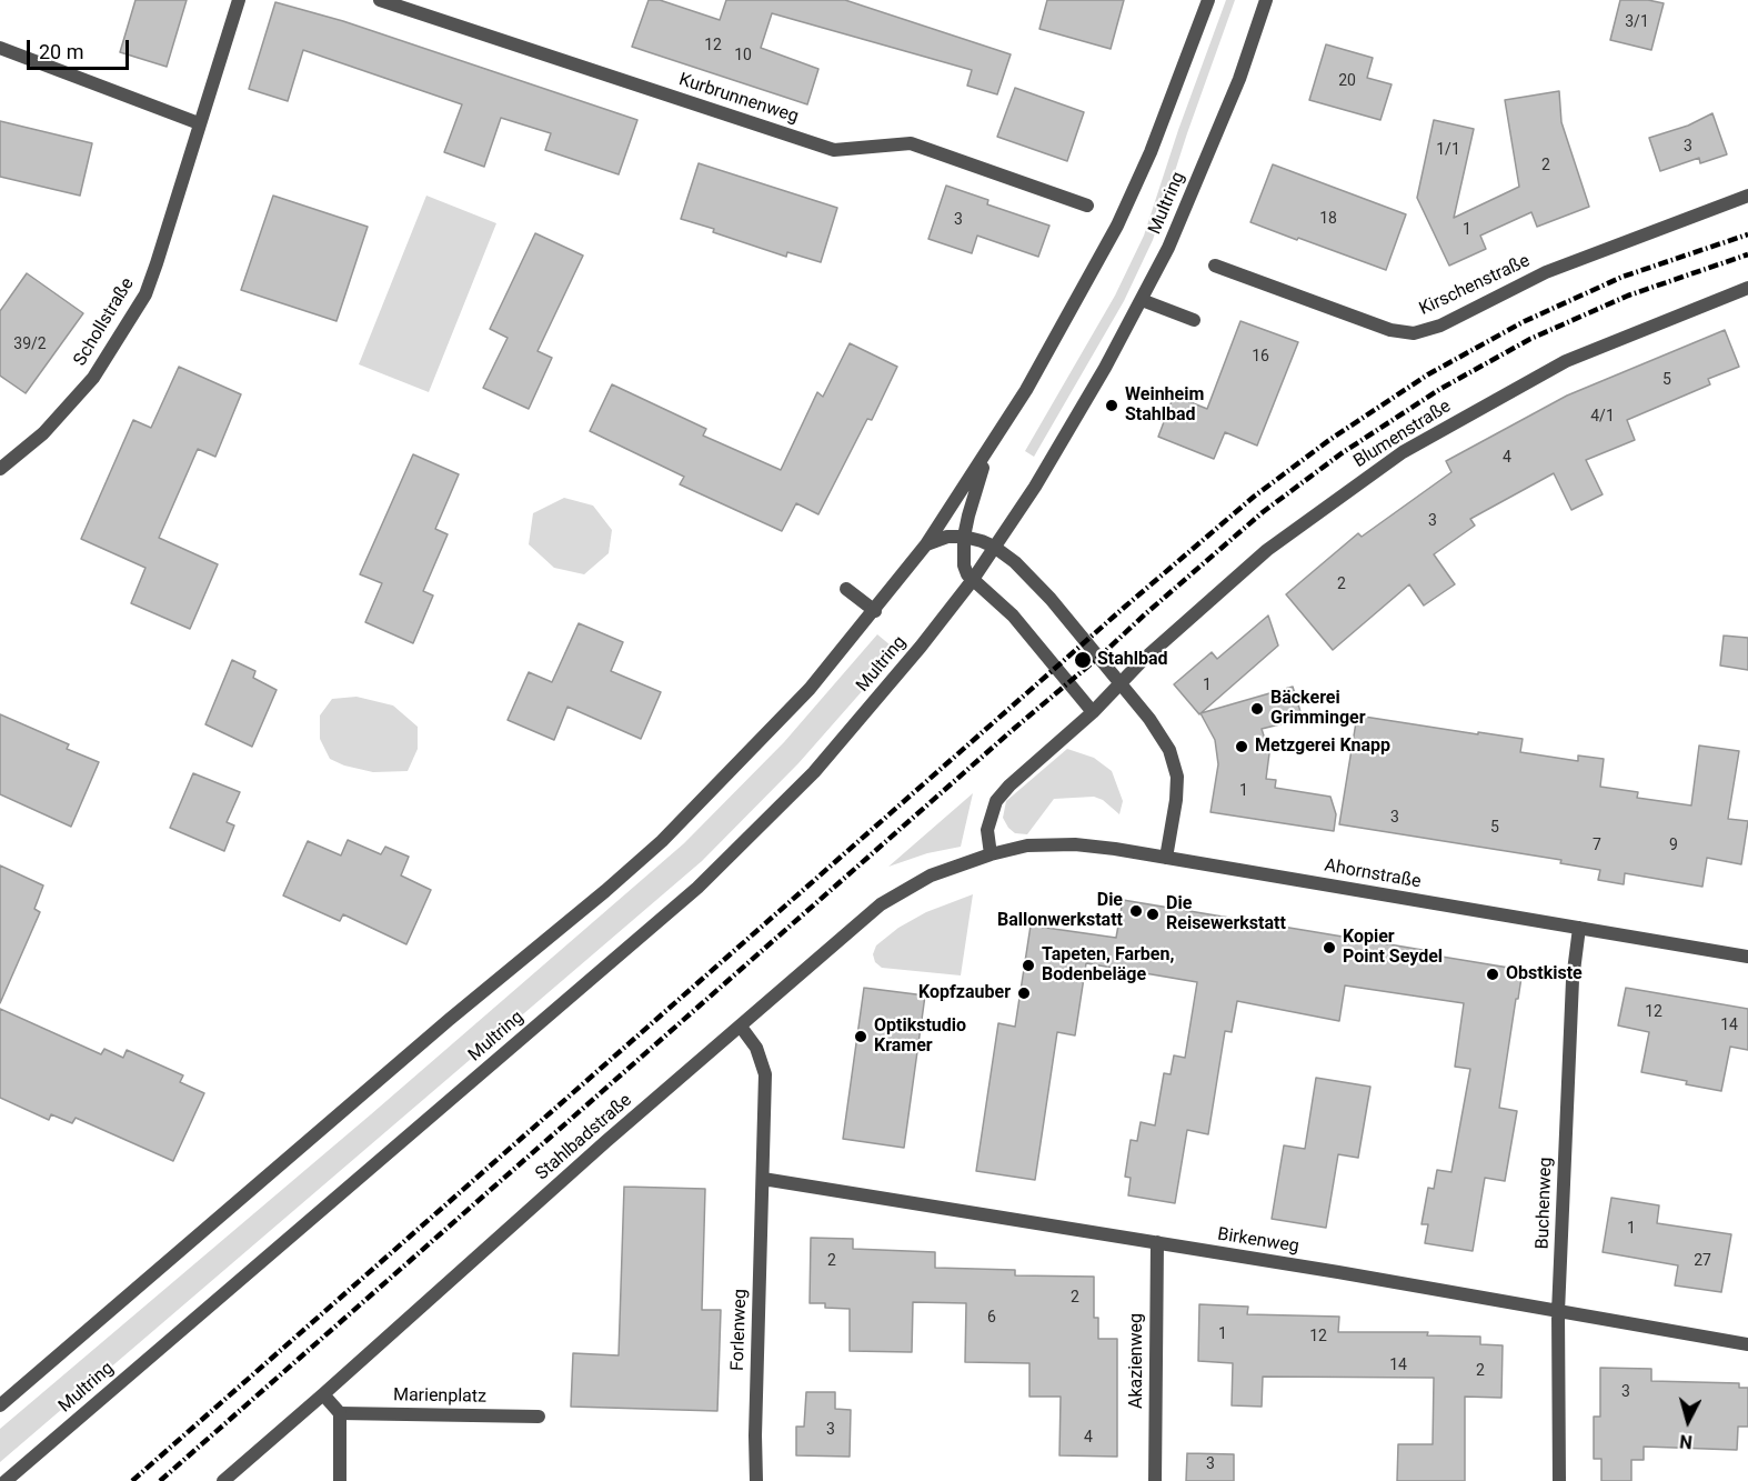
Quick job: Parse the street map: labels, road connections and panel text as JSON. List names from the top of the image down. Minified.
{"streets":{"street":["Kurbrunnenweg","Multring","Kirschenstraße","Schollstraße","Blumenstraße","Ahornstraße","Stahlbadstraße","Buchenweg","Birkenweg","Forlenweg","Akazienweg","Marienplatz"]},"crossings":[["Blumenstraße","Ahornstraße"],["Blumenstraße","Stahlbadstraße"],["Ahornstraße","Stahlbadstraße"],["Ahornstraße","Buchenweg"],["Buchenweg","Birkenweg"],["Birkenweg","Forlenweg"],["Birkenweg","Akazienweg"]],"places":["Weinheim Stahlbad","Stahlbad","Bäckerei Grimminger","Metzgerei Knapp","Die Ballonwerkstatt","Die Reisewerkstatt","Kopier Point Seydel","Tapeten, Farben, Bodenbeläge","Obstkiste","Kopfzauber","Optikstudio Kramer"],"house_numbers":["3/1","12","10","20","3","1/1","2","18","3","1","39/2","16","5","4/1","4","3","2","1","1","3","5","7","9","12","14","1","2","27","2","6","1","12","14","2","3","3","4","3"],"scale_bar":"20 m","north":"bottom"}
